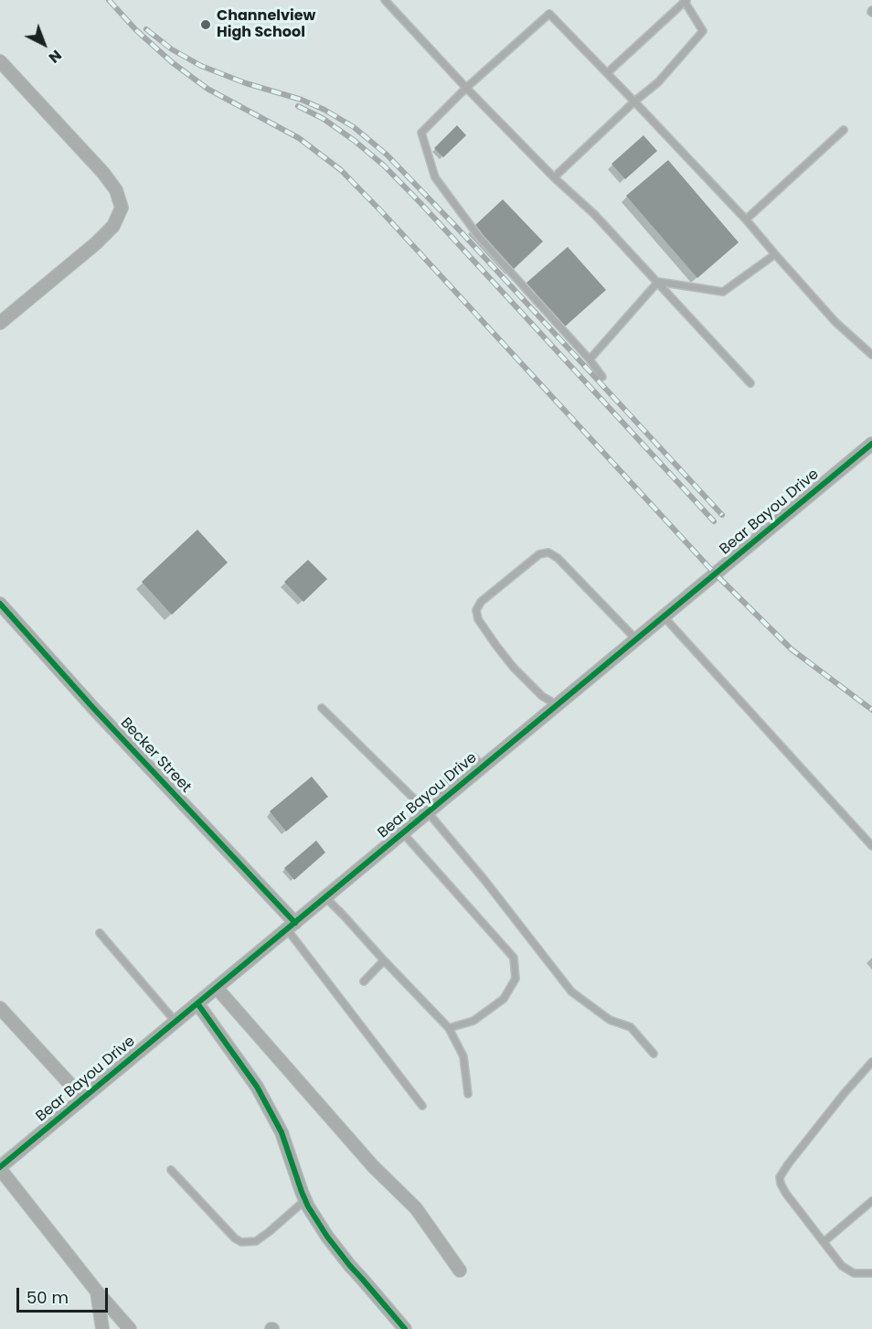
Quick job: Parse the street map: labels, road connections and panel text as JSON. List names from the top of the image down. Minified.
{"streets":{"street":["Bear Bayou Drive","Becker Street"]},"crossings":[["Bear Bayou Drive","Becker Street"]],"places":["Channelview High School"],"scale_bar":"50 m","north":"bottom right"}
